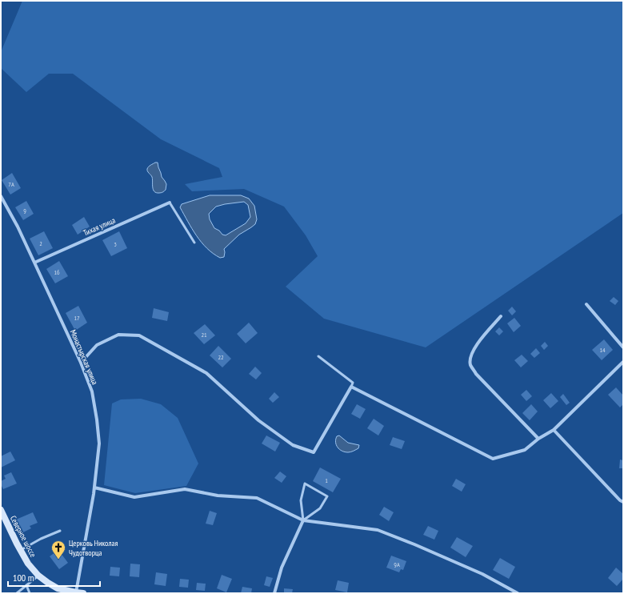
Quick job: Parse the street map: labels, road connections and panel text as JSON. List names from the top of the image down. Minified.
{"streets":{"main road":["Северное шоссе"],"street":["Тихая улица","Монастырская улица"]},"crossings":[["Тихая улица","Монастырская улица"],["Монастырская улица","Северное шоссе"]],"places":{"church":["Церковь Николая Чудотворца"]},"house_numbers":["7А","9","2","3","16","17","21","14","22","1","9А"],"scale_bar":"100 m"}
